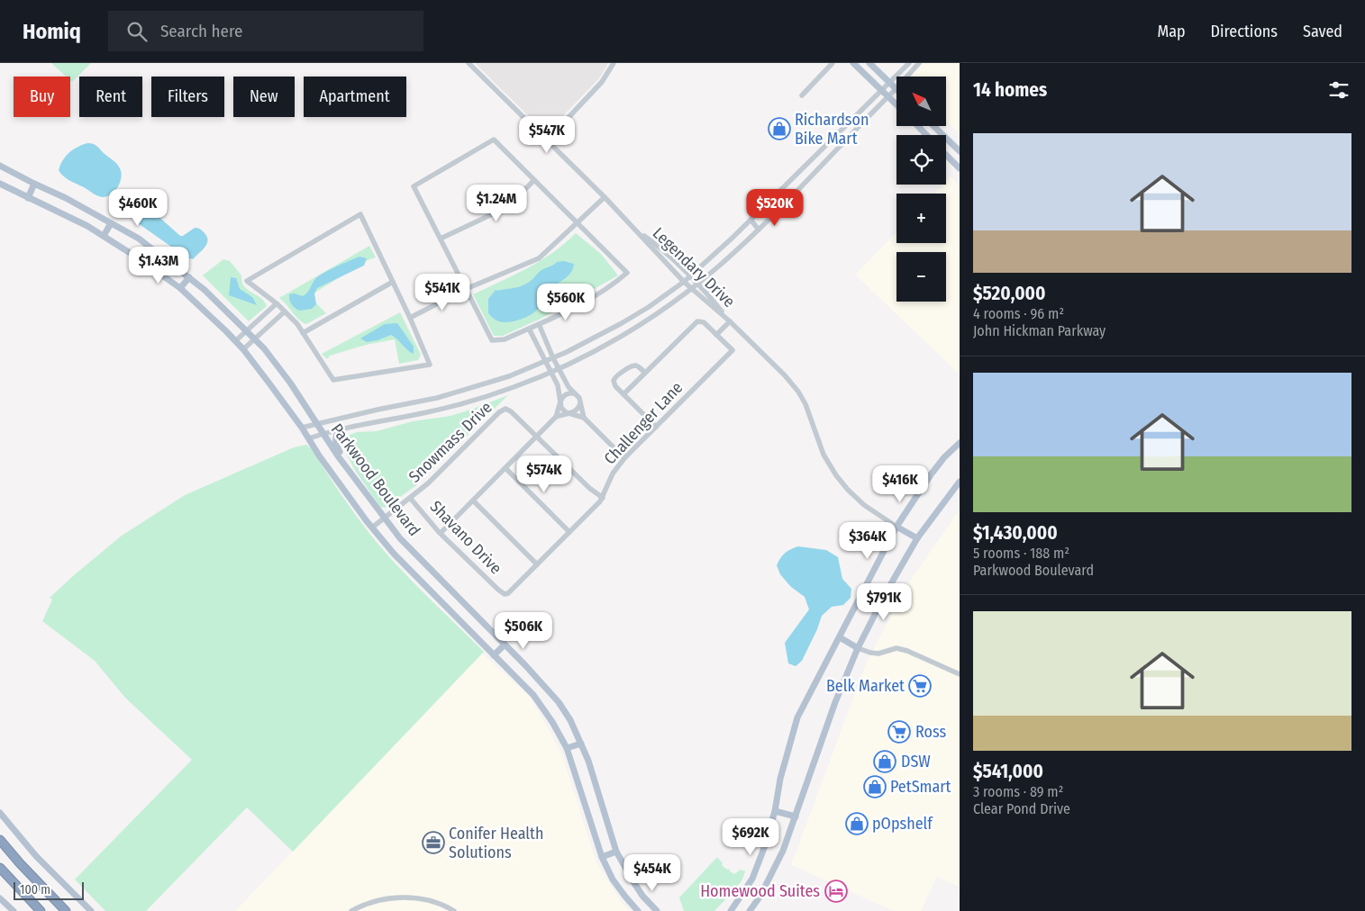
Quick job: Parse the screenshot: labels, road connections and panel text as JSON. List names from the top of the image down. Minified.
{"streets":{"main road":["Parkwood Boulevard"],"street":["Legendary Drive","Challenger Lane","Snowmass Drive","Shavano Drive"]},"crossings":[["Challenger Lane","Shavano Drive"],["Snowmass Drive","Parkwood Boulevard"],["Snowmass Drive","Shavano Drive"]],"places":{"shop":["Richardson Bike Mart","DSW","PetSmart","pOpshelf"],"supermarket":["Belk Market","Ross"],"office":["Conifer Health Solutions"],"hotel":["Homewood Suites"]},"scale_bar":"100 m","north":"top left","page":{"header":"Homiq","search":"Search here","nav":["Map","Directions","Saved"],"heading":"14 homes","map_buttons":["+","−"],"chip":["Buy","Rent","Filters","New","Apartment"],"price":["$547K","$1.24M","$460K","$520K","$1.43M","$541K","$560K","$574K","$416K","$364K","$791K","$506K","$692K","$454K"],"list":[{"name":"$520,000","note":"4 rooms · 96 m² · John Hickman Parkway"},{"name":"$1,430,000","note":"5 rooms · 188 m² · Parkwood Boulevard"},{"name":"$541,000","note":"3 rooms · 89 m² · Clear Pond Drive"}],"scale":"100 m"}}
